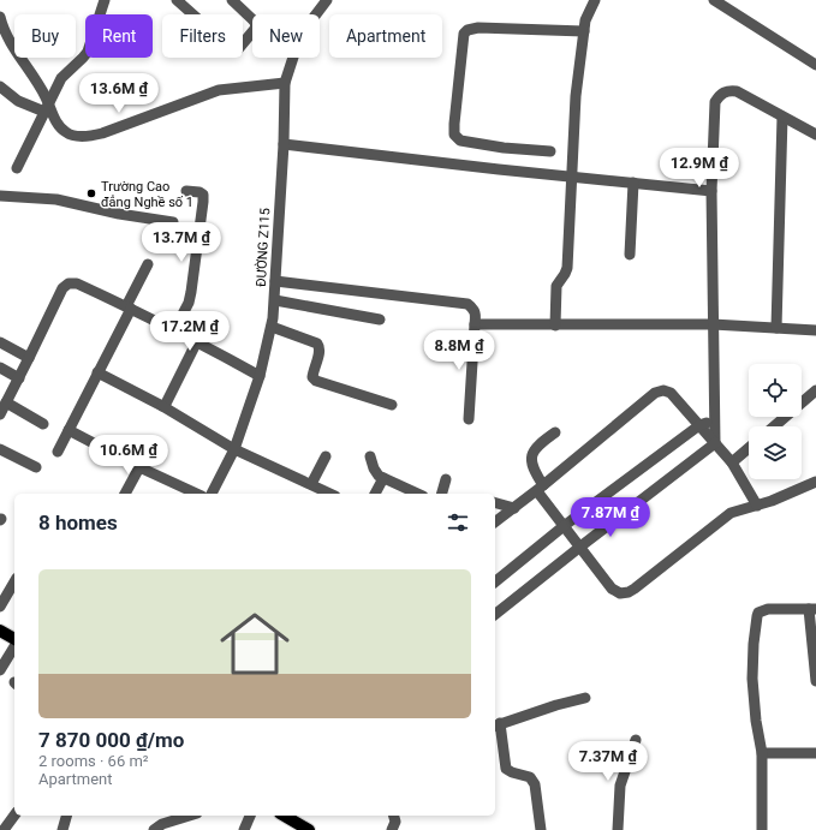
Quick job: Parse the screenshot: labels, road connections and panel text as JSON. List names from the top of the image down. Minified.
{"streets":{"street":["ĐƯỜNG Z115"]},"places":["Trường Cao đẳng Nghề số 1"],"page":{"chip":["Buy","Rent","Filters","New","Apartment"],"price":["13.6M ₫","12.9M ₫","13.7M ₫","17.2M ₫","8.8M ₫","10.6M ₫","7.87M ₫","7.37M ₫"],"heading":"8 homes","list":[{"name":"7 870 000 ₫/mo","note":"2 rooms · 66 m² · Apartment"}]}}
